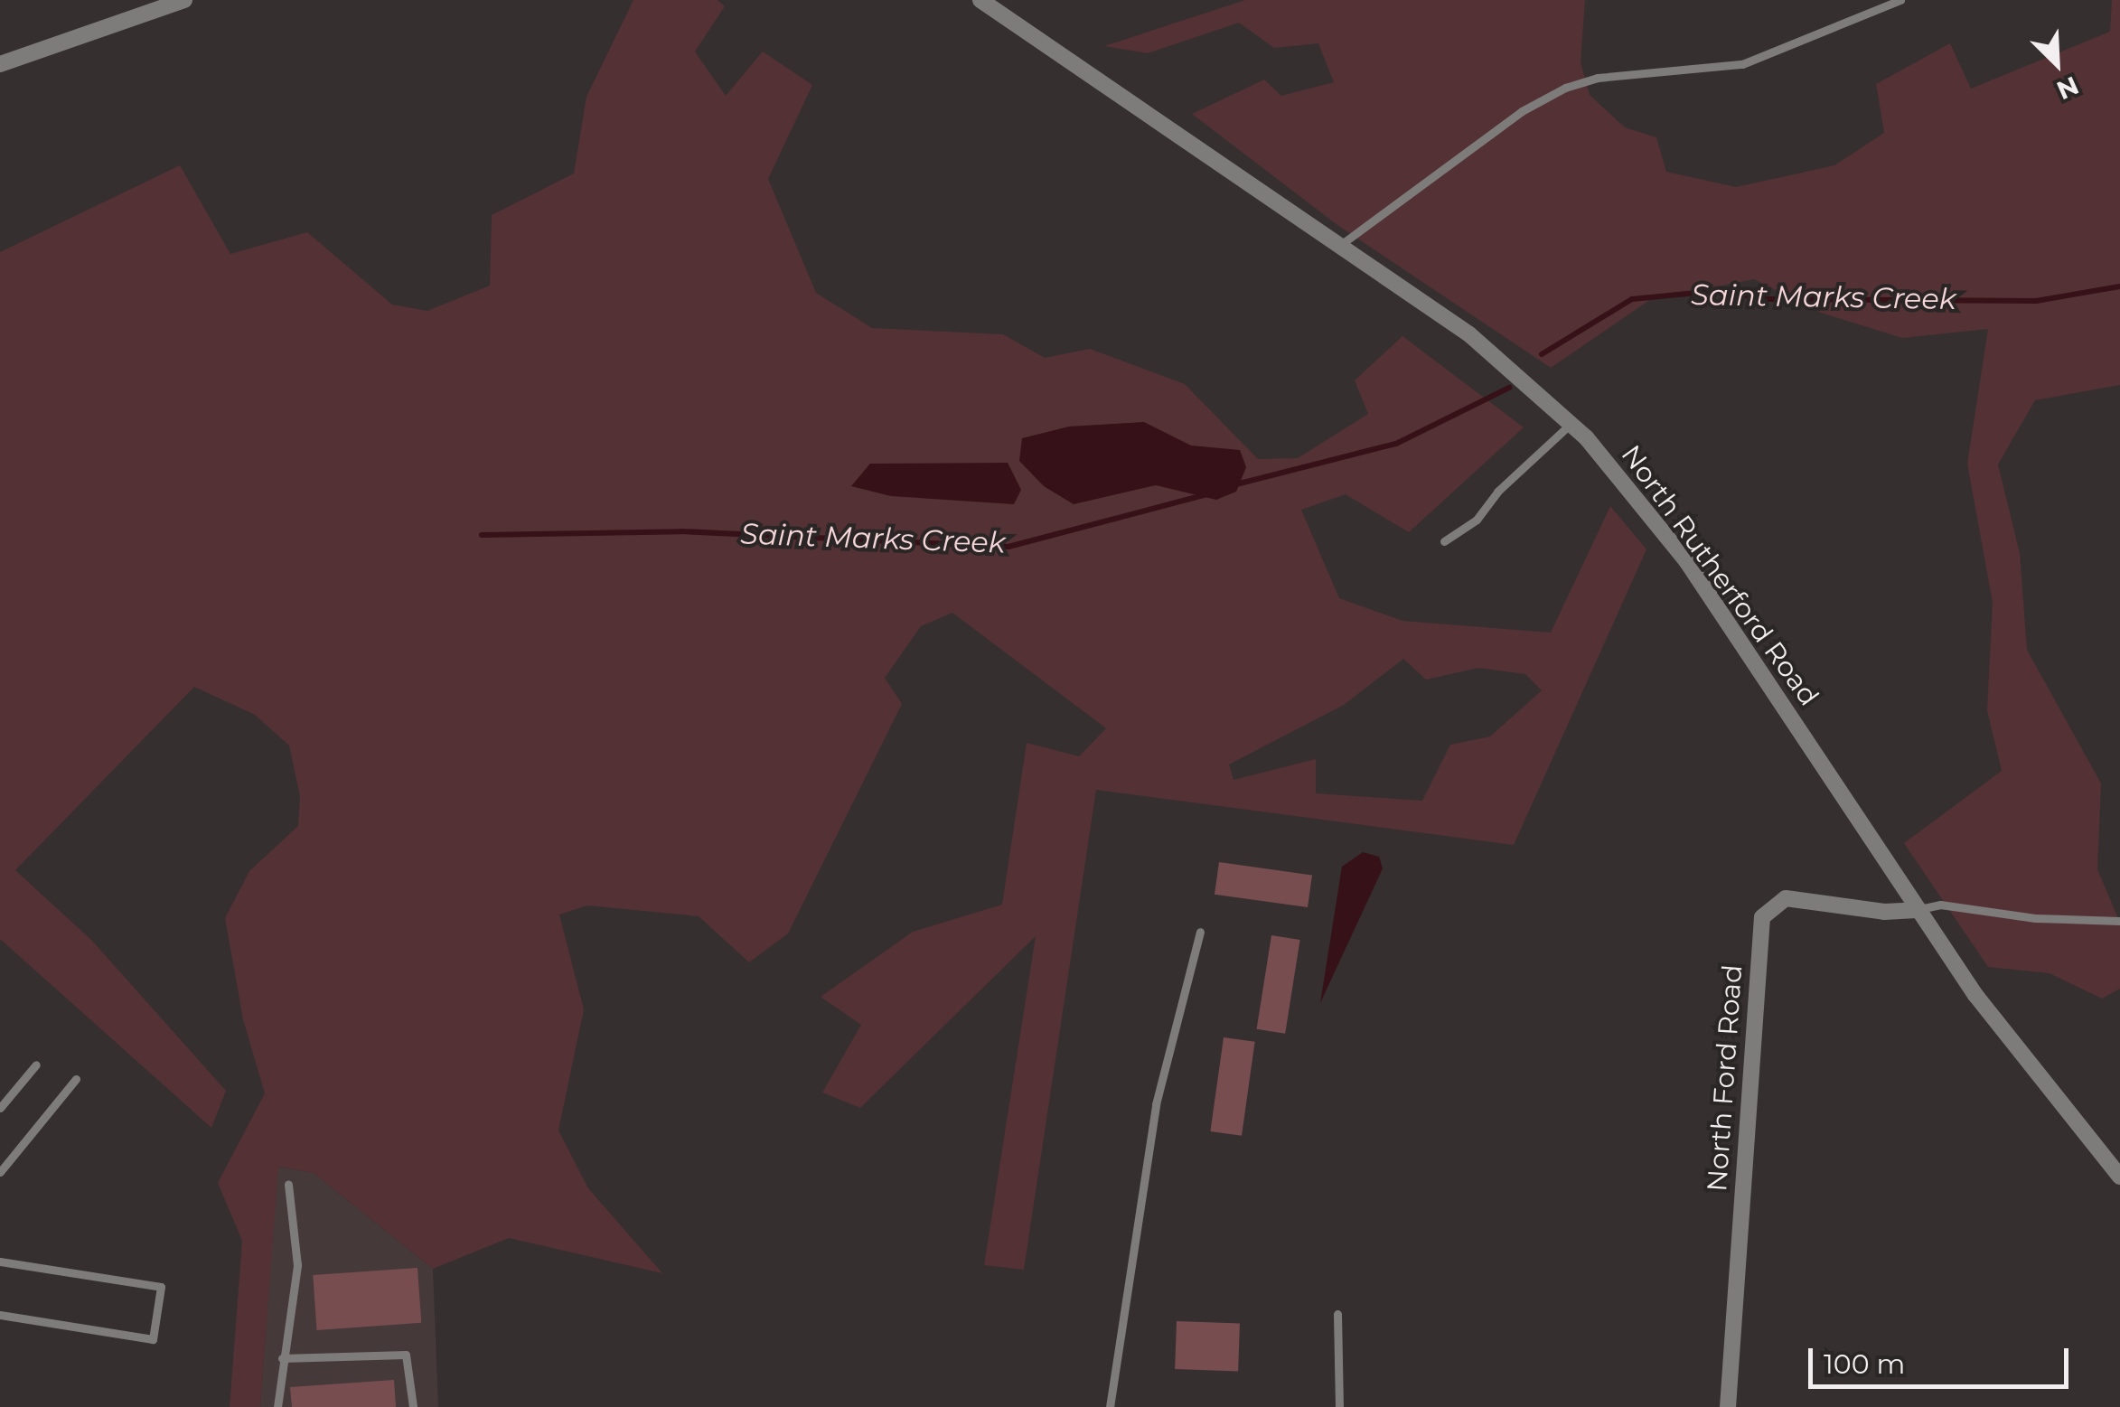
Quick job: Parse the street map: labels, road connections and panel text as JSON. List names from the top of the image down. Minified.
{"streets":{"street":["North Rutherford Road","North Ford Road"]},"crossings":[["North Rutherford Road","North Ford Road"]],"water":["Saint Marks Creek"],"scale_bar":"100 m","north":"bottom right"}
